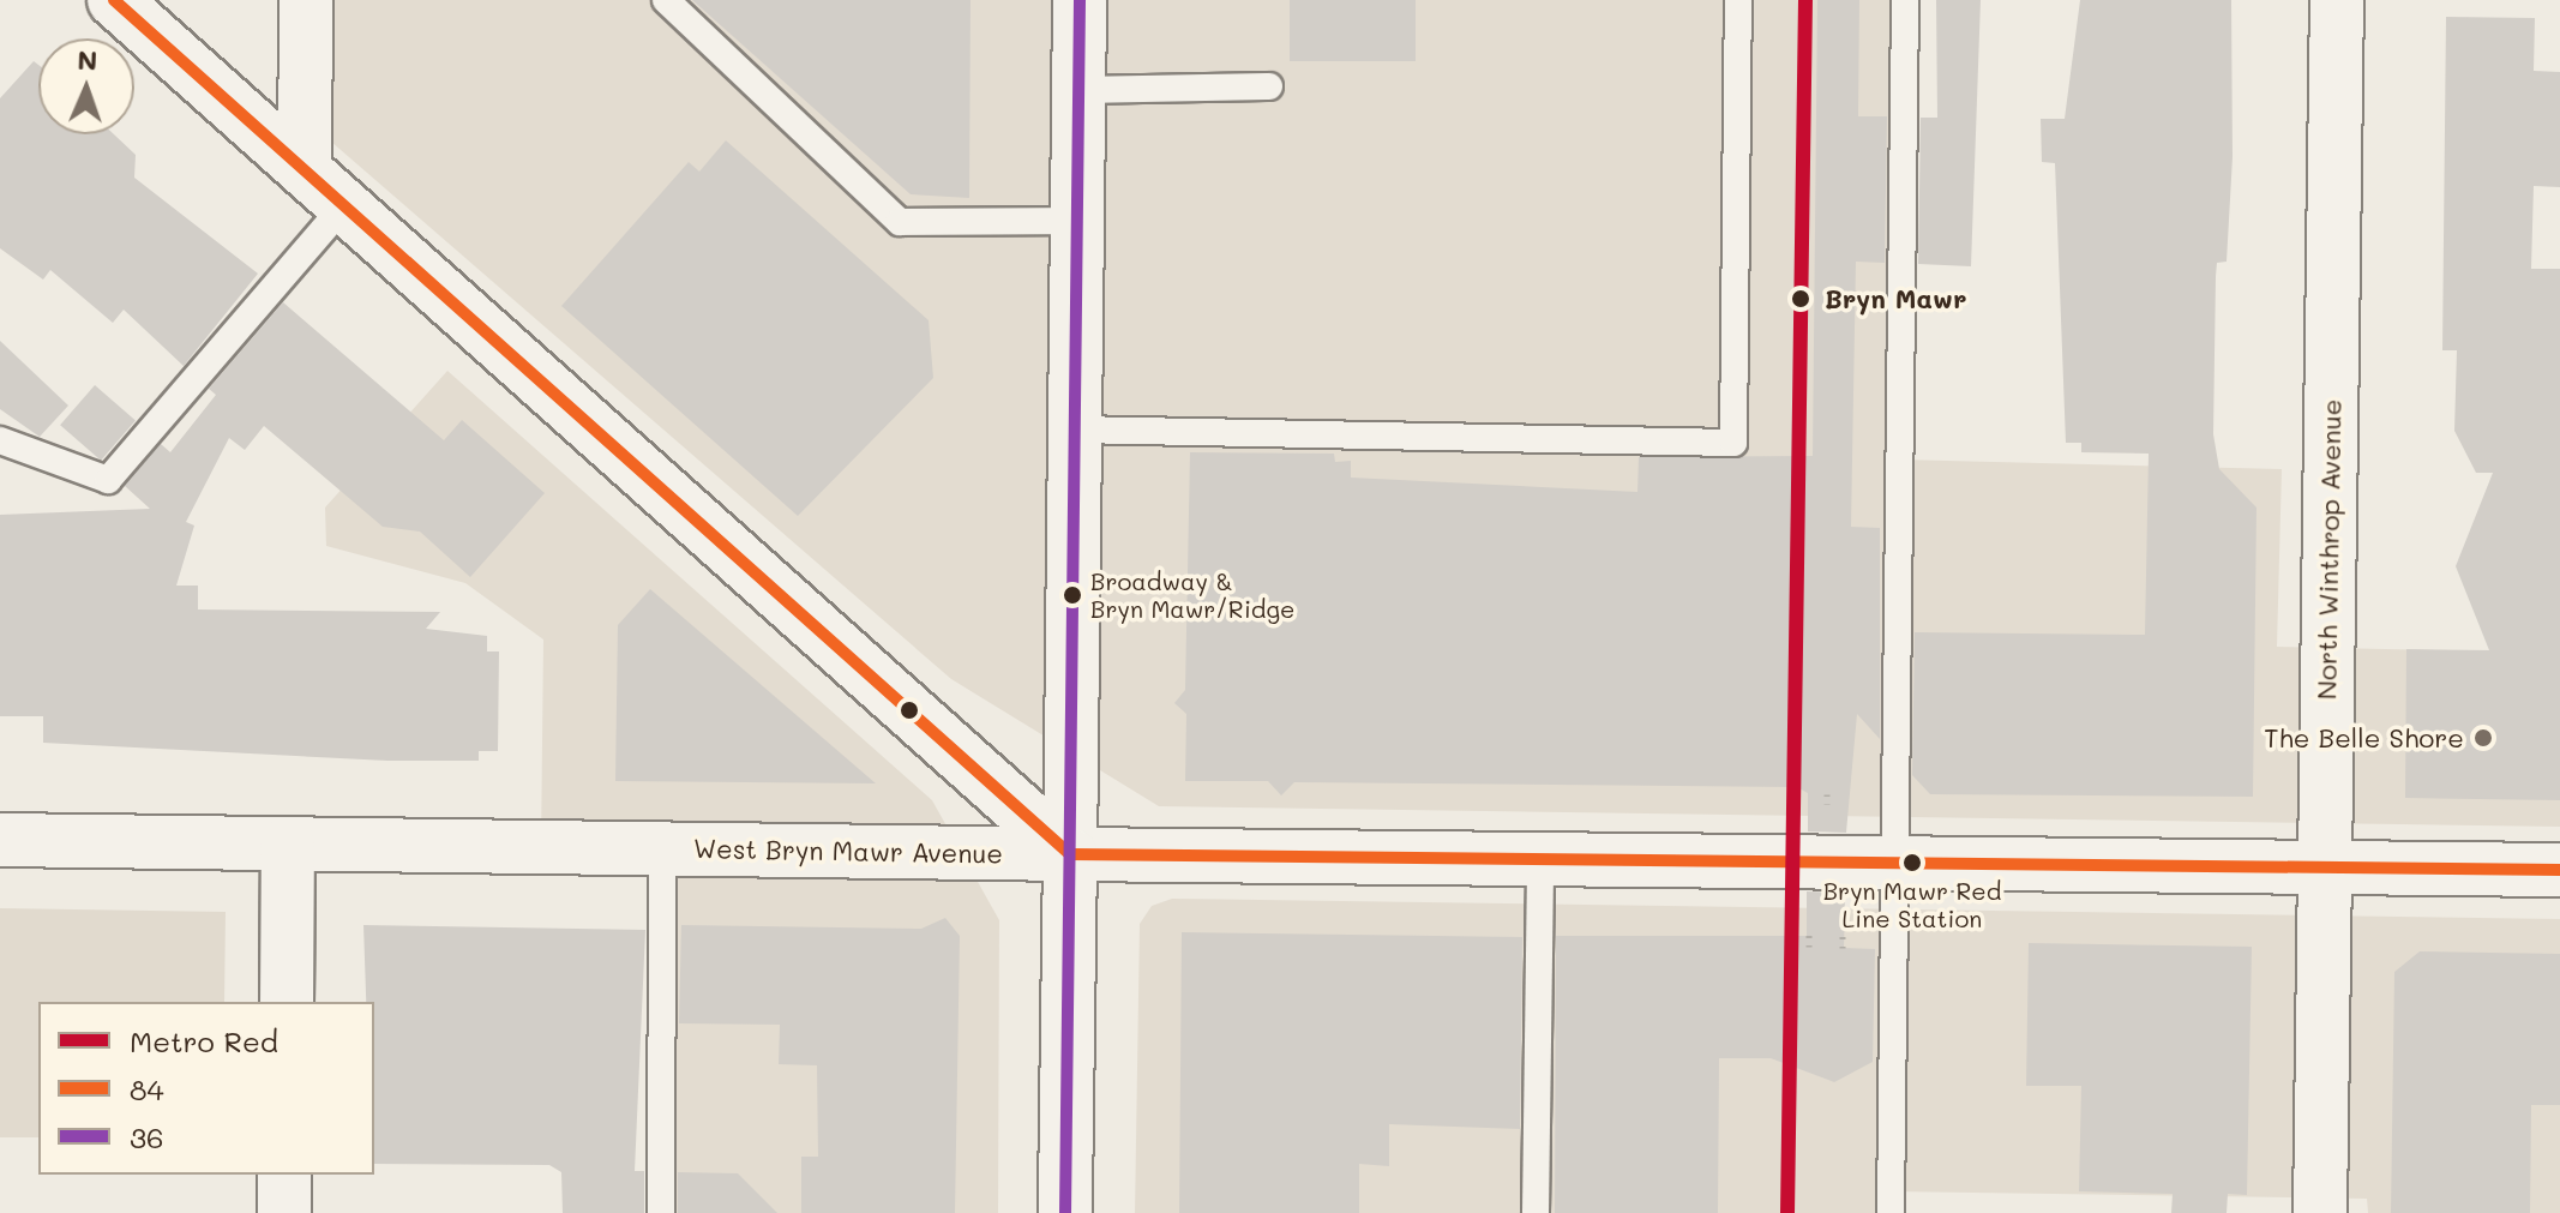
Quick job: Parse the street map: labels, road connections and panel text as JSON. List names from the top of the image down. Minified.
{"streets":{"main road":["North Winthrop Avenue","West Bryn Mawr Avenue"]},"crossings":[["North Winthrop Avenue","West Bryn Mawr Avenue"]],"places":["Bryn Mawr","Broadway & Bryn Mawr/Ridge","The Belle Shore","Bryn Mawr Red Line Station"],"lines":["metro line Red","transit line 84","transit line 36"],"legend":["Metro Red","84","36"],"north":"top"}
